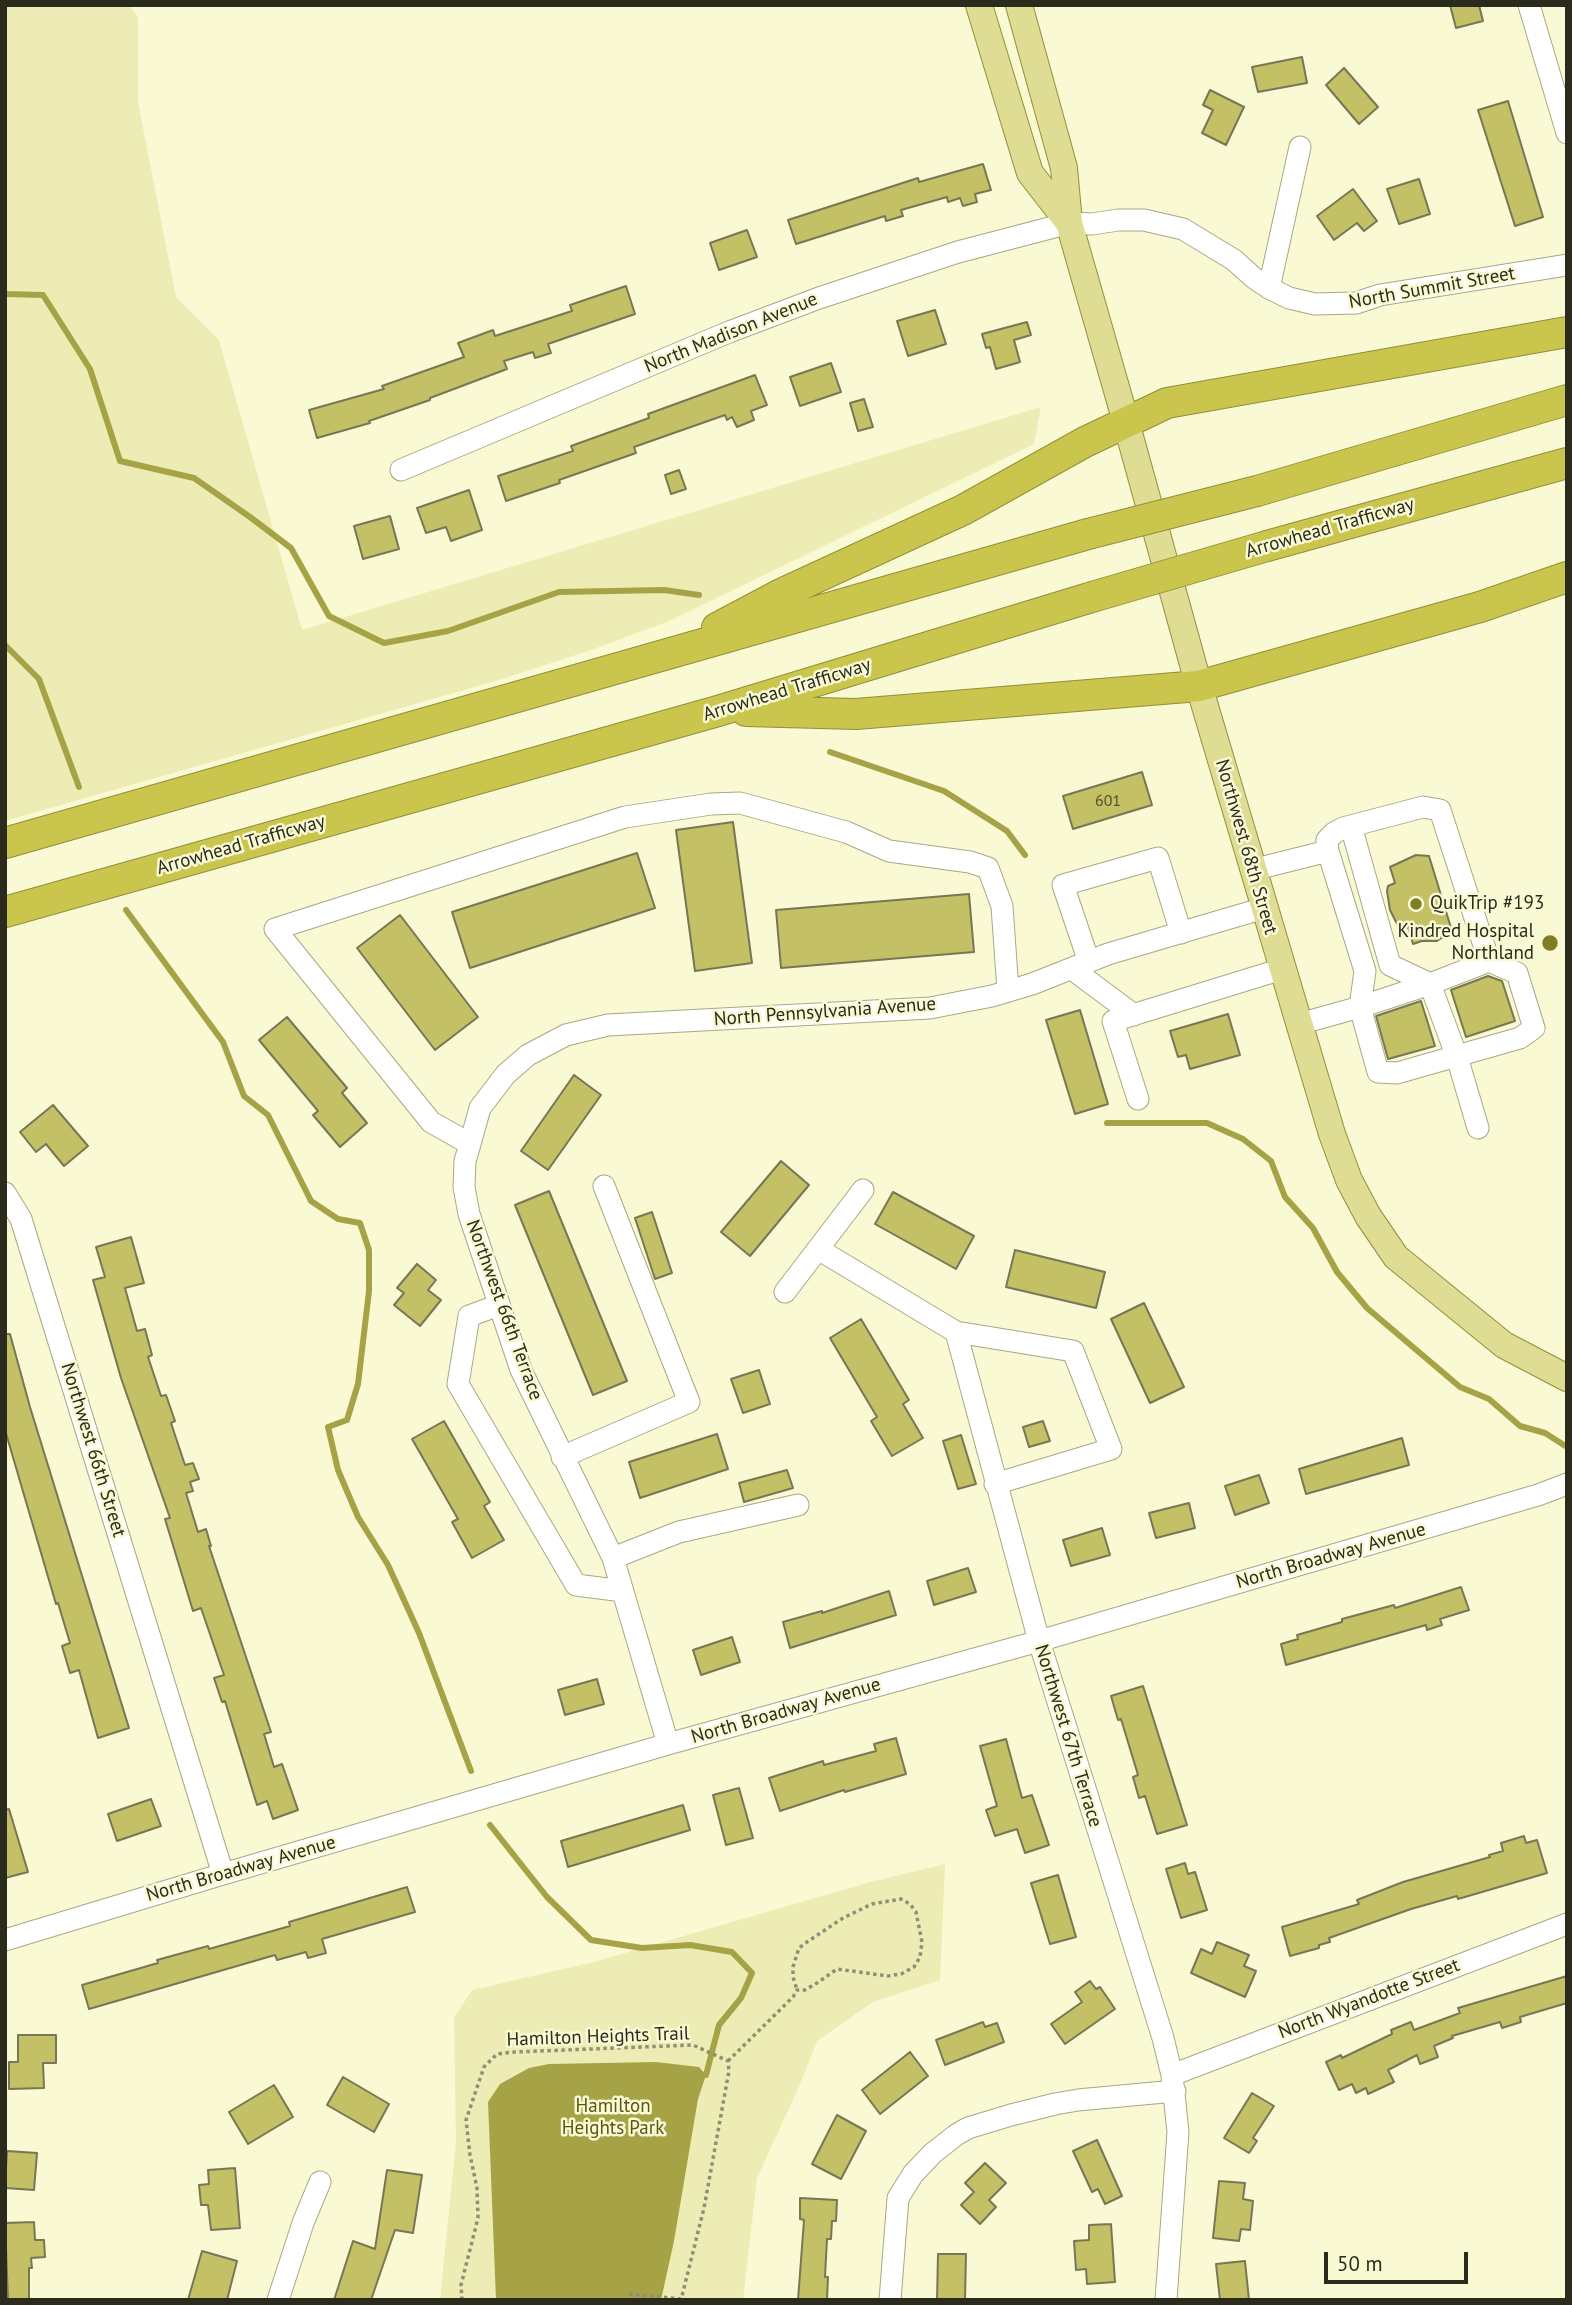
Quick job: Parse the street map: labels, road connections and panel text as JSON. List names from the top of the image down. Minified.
{"streets":{"highway":["Arrowhead Trafficway"],"main road":["Northwest 68th Street"],"street":["North Summit Street","North Madison Avenue","North Pennsylvania Avenue","Northwest 66th Terrace","Northwest 66th Street","North Broadway Avenue","Northwest 67th Terrace","North Wyandotte Street"],"path":["Hamilton Heights Trail"]},"crossings":[["North Summit Street","North Madison Avenue"],["North Summit Street","Northwest 68th Street"],["North Madison Avenue","Northwest 68th Street"],["Northwest 68th Street","North Pennsylvania Avenue"],["North Pennsylvania Avenue","Northwest 66th Terrace"],["Northwest 66th Terrace","North Broadway Avenue"],["Northwest 66th Street","North Broadway Avenue"],["North Broadway Avenue","Northwest 67th Terrace"],["Northwest 67th Terrace","North Wyandotte Street"]],"parks":["Hamilton Heights Park"],"places":["QuikTrip #193","Kindred Hospital Northland"],"house_numbers":["601"],"scale_bar":"50 m"}
